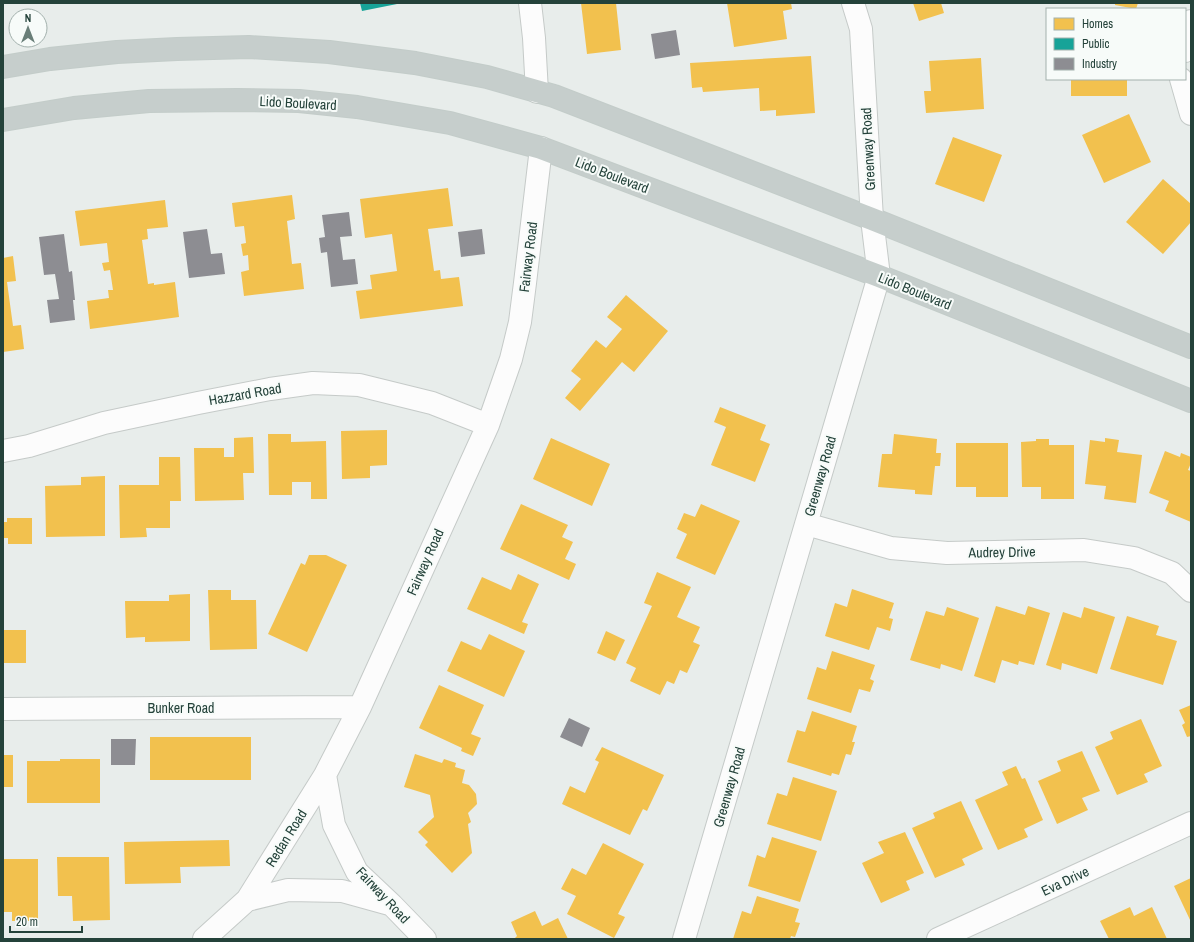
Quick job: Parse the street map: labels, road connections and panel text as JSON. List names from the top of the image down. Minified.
{"streets":{"highway":["Lido Boulevard"],"street":["Greenway Road","Fairway Road","Hazzard Road","Audrey Drive","Bunker Road","Redan Road","Eva Drive"]},"crossings":[["Lido Boulevard","Greenway Road"],["Lido Boulevard","Fairway Road"],["Greenway Road","Audrey Drive"],["Fairway Road","Hazzard Road"],["Fairway Road","Bunker Road"],["Fairway Road","Redan Road"]],"legend":["Homes","Public","Industry"],"scale_bar":"20 m","north":"top"}
